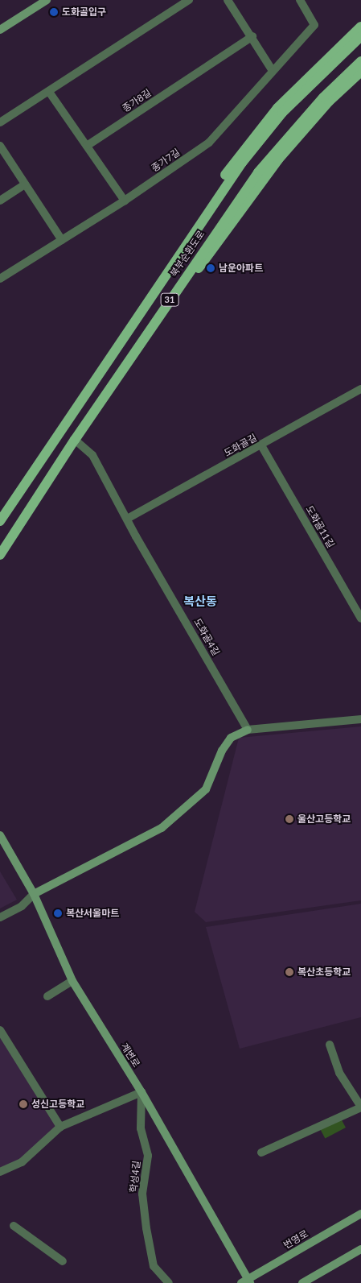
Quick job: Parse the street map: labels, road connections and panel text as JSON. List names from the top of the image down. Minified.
{"streets":{"main road":["북부순환도로","31"],"street":["종가8길","종가7길","도화골길","도화골11길","도화골4길","계변로","학성4길","번영로"]},"crossings":[["북부순환도로","도화골4길"],["도화골길","도화골11길"],["도화골길","도화골4길"],["계변로","학성4길"],["계변로","번영로"]],"districts":["복산동"],"places":["도화골입구","남운아파트","울산고등학교","복산서울마트","복산초등학교","성신고등학교"]}
